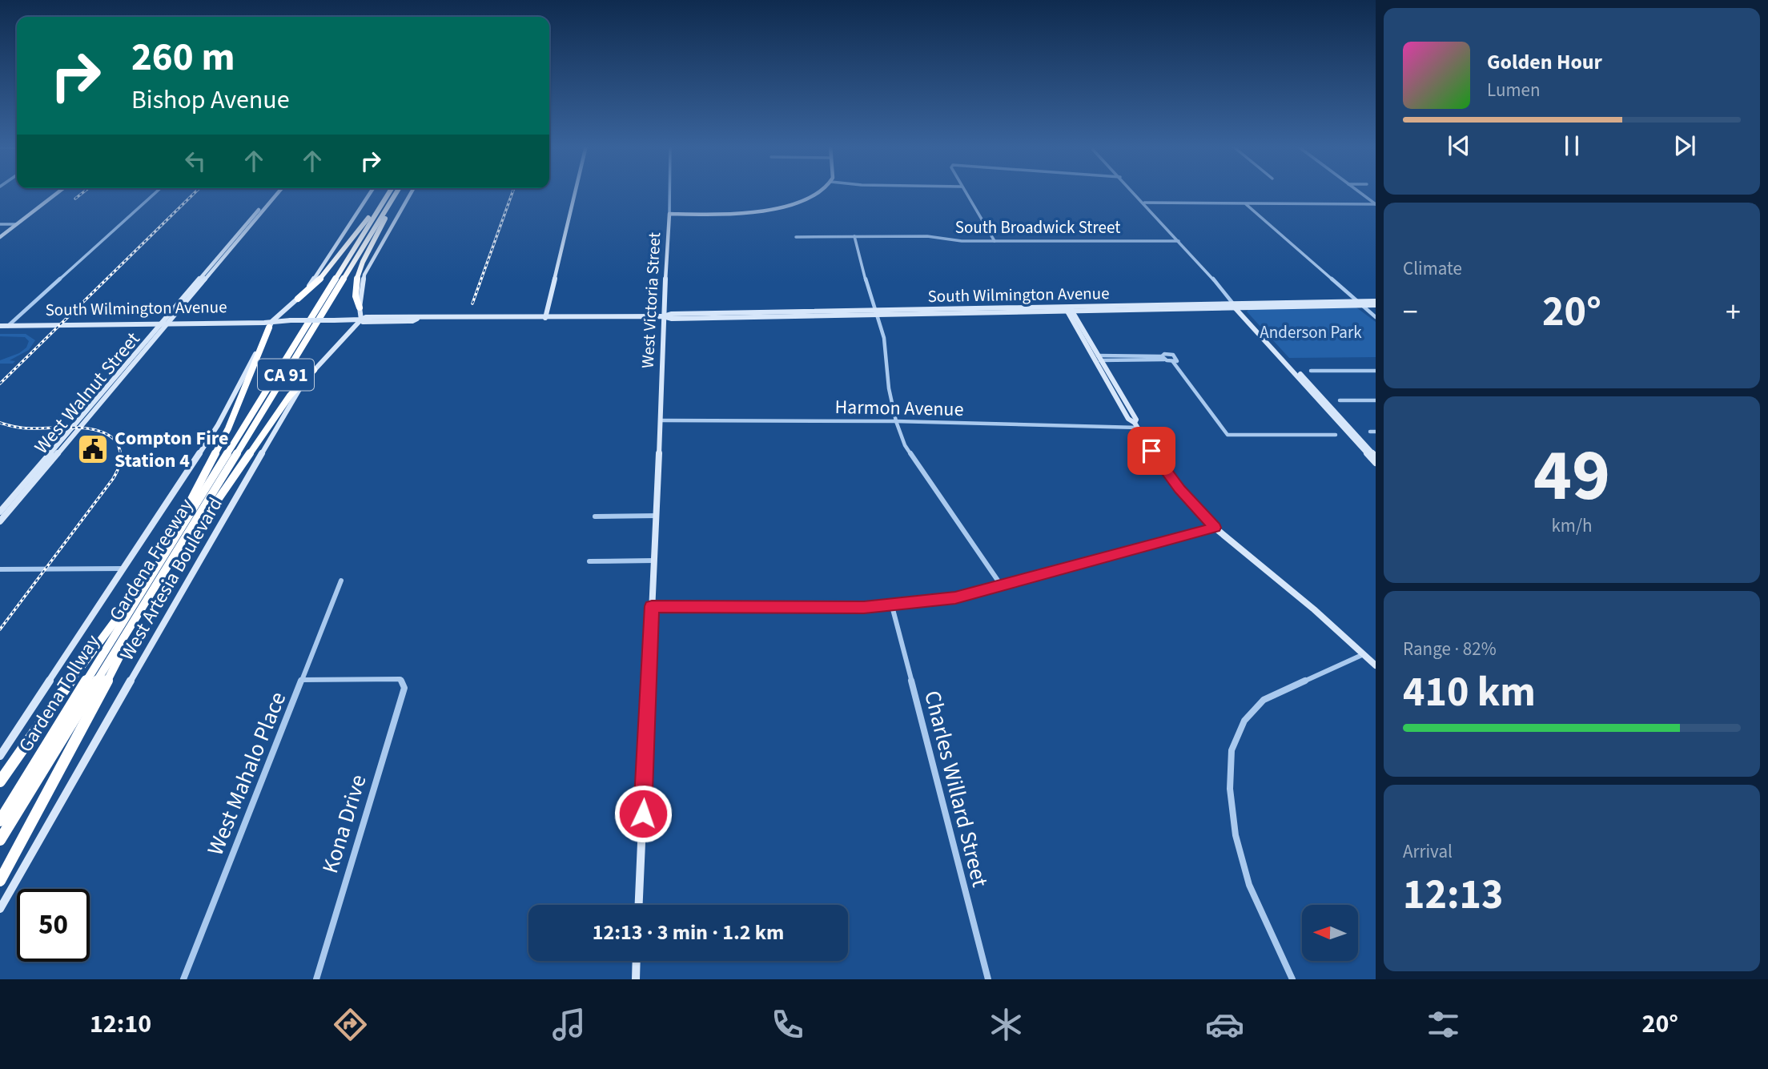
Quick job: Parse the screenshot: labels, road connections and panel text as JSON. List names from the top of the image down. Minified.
{"streets":{"highway":["CA 91","Gardena Freeway","Gardena Tollway"],"main road":["South Wilmington Avenue","West Victoria Street","West Walnut Street","West Artesia Boulevard"],"street":["South Broadwick Street","Harmon Avenue","West Mahalo Place","Charles Willard Street","Kona Drive"]},"crossings":[["South Wilmington Avenue","West Victoria Street"],["South Wilmington Avenue","West Walnut Street"],["South Wilmington Avenue","West Artesia Boulevard"],["West Victoria Street","Harmon Avenue"],["Gardena Freeway","Gardena Tollway"],["West Mahalo Place","Kona Drive"]],"parks":["Anderson Park"],"places":{"public building":["Compton Fire Station 4"]},"north":"left","page":{"turn":["260 m","Bishop Avenue"],"song":["Golden Hour","Lumen"],"tile":["Climate",["49","km/h"],["Range · 82%","410 km"],["Arrival","12:13"]],"heat":["−","20°","+"],"limit":"50","trip":"12:13 · 3 min · 1.2 km","tabs":["12:10","20°"]}}
